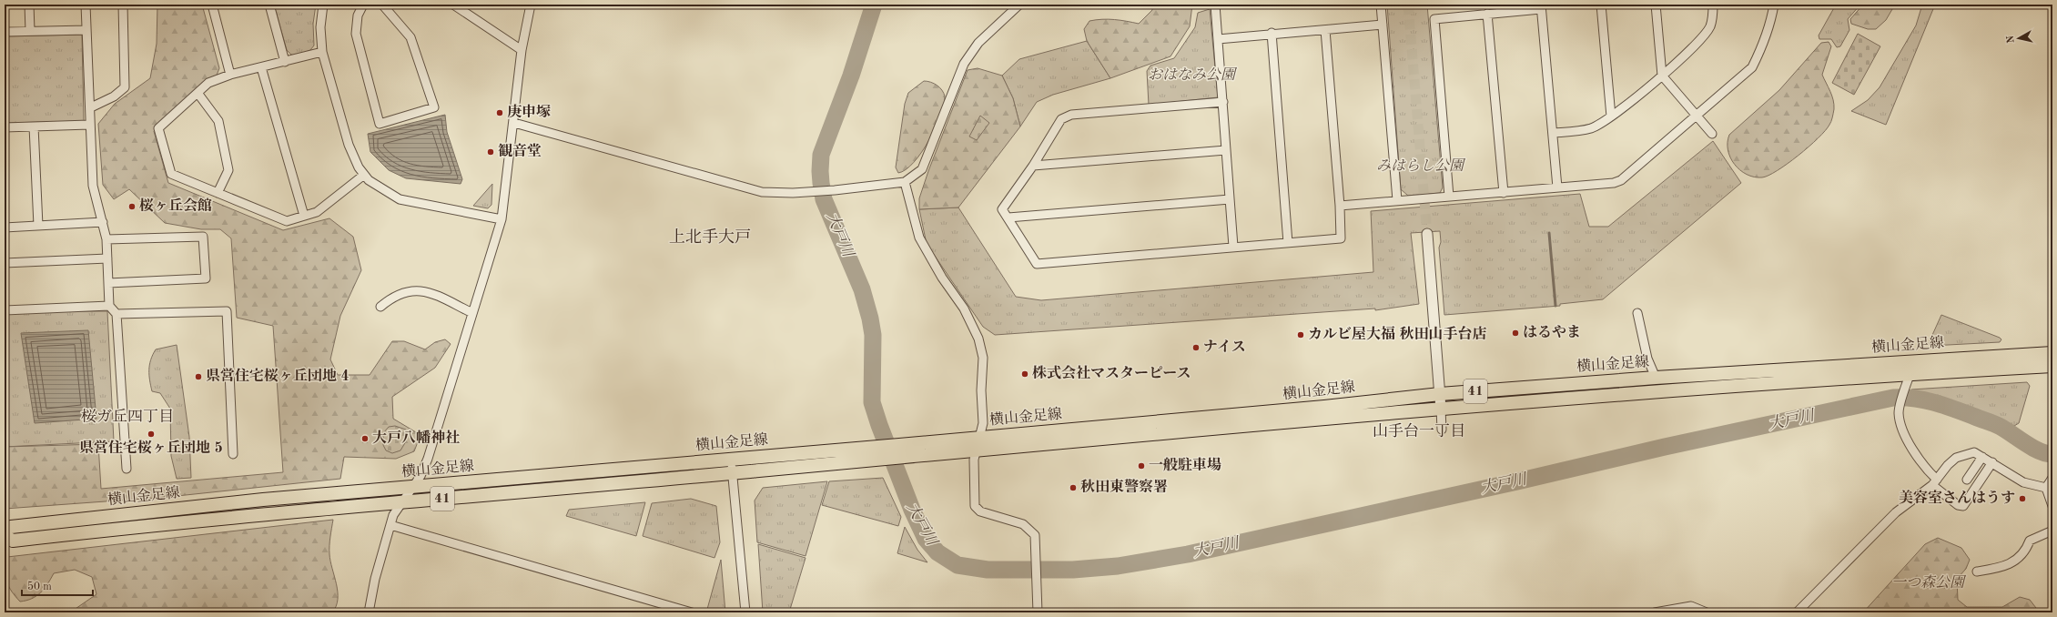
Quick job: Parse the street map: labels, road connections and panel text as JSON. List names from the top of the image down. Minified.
{"streets":{"main road":["横山金足線","41"]},"districts":["上北手大戸","桜ガ丘四丁目","山手台一丁目"],"water":["大戸川"],"parks":["おはなみ公園","みはらし公園","一つ森公園"],"places":["庚申塚","観音堂","桜ヶ丘会館","はるやま","カルビ屋大福 秋田山手台店","ナイス","株式会社マスターピース","県営住宅桜ヶ丘団地 4","県営住宅桜ヶ丘団地 5","大戸八幡神社","一般駐車場","秋田東警察署","美容室さんはうす"],"scale_bar":"50 m","north":"left"}
